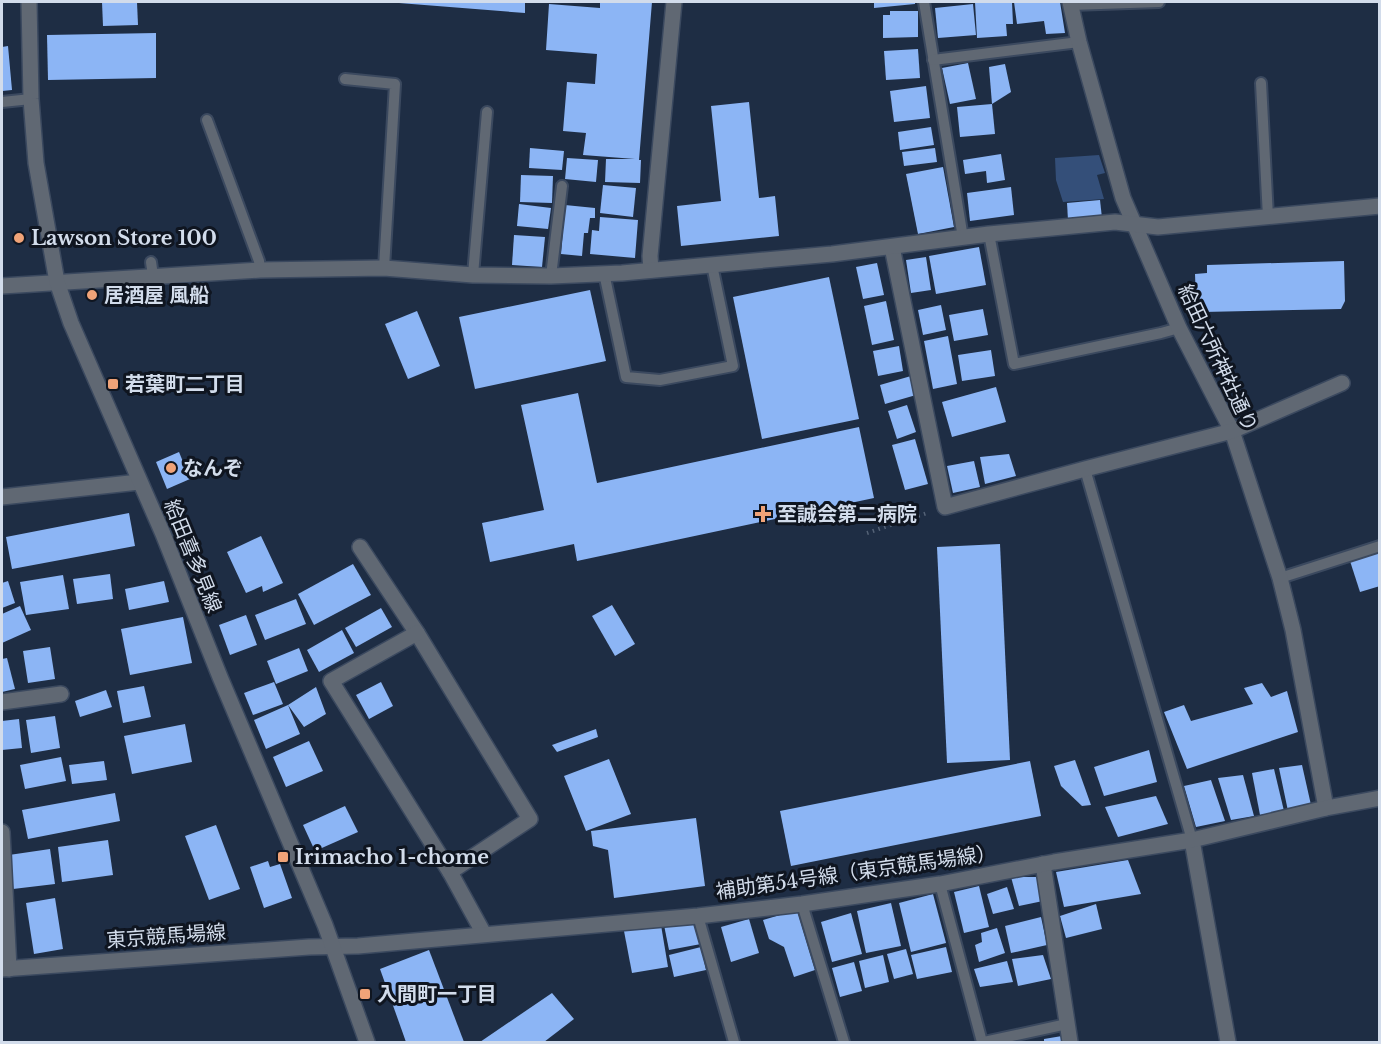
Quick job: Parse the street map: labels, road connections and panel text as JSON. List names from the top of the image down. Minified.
{"streets":{"street":["給田六所神社通り","給田喜多見線","補助第54号線（東京競馬場線）","東京競馬場線"]},"crossings":[["給田六所神社通り","補助第54号線（東京競馬場線）"],["給田喜多見線","補助第54号線（東京競馬場線）"],["給田喜多見線","東京競馬場線"],["補助第54号線（東京競馬場線）","東京競馬場線"]],"places":{"other":["Lawson Store 100","居酒屋 風船","なんぞ"],"transit":["若葉町二丁目","Irimacho 1-chome","入間町一丁目"],"health":["至誠会第二病院"]}}
